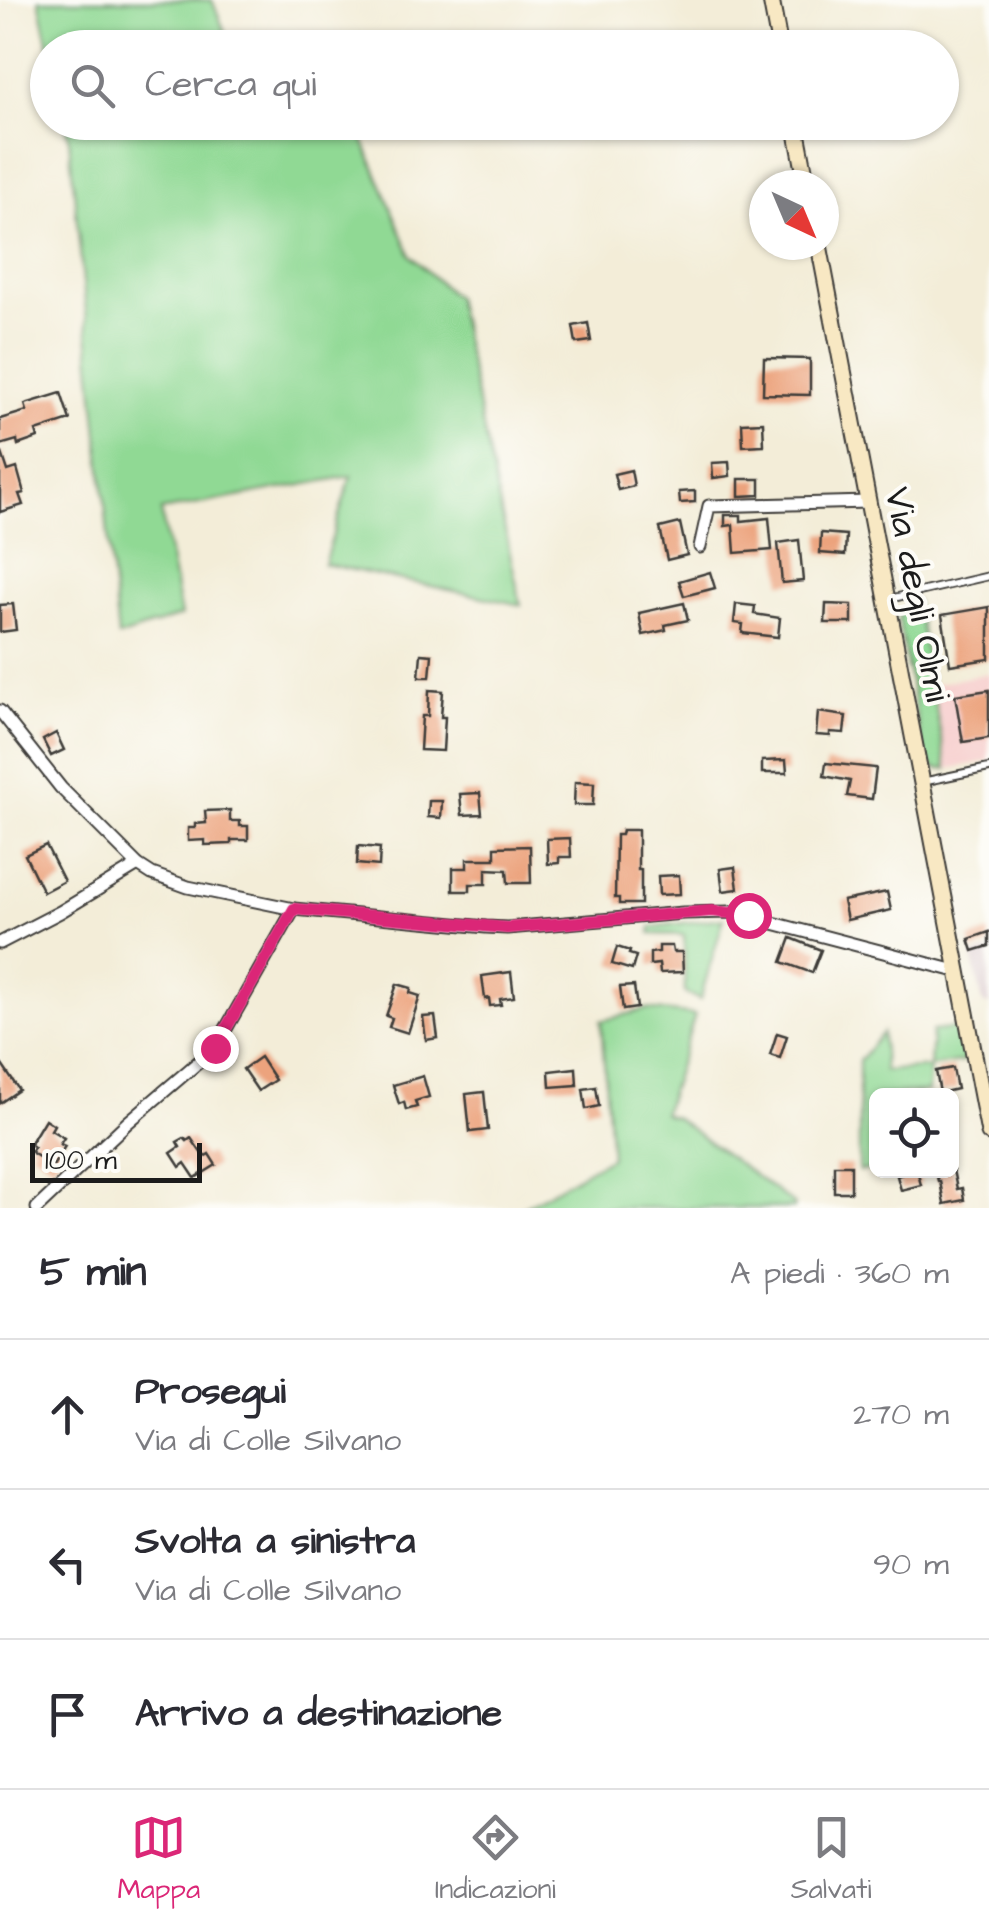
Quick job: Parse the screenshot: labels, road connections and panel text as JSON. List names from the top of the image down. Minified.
{"streets":{"street":["Via degli Olmi"]},"scale_bar":"100 m","north":"bottom right","page":{"search":"Cerca qui","scale":"100 m","heading":["5 min","A piedi · 360 m"],"list":[["Prosegui","Via di Colle Silvano","270 m"],["Svolta a sinistra","Via di Colle Silvano","90 m"],"Arrivo a destinazione"],"nav":["Mappa","Indicazioni","Salvati"]}}
